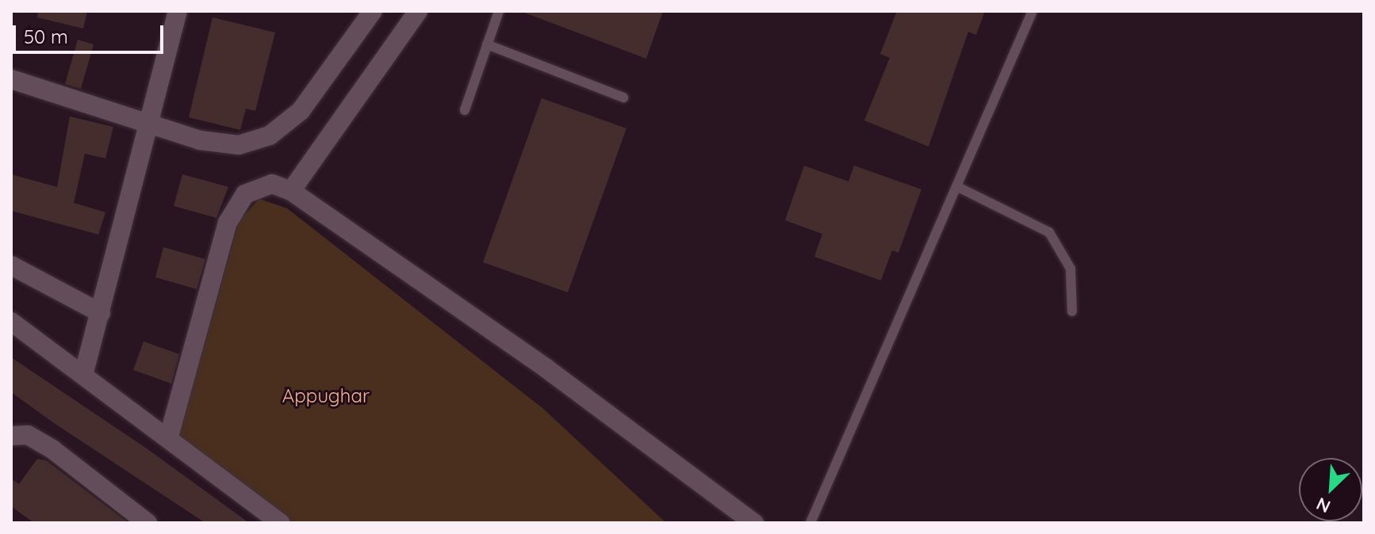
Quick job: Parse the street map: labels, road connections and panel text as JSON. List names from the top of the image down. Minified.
{"parks":["Appughar"],"scale_bar":"50 m","north":"bottom left"}
